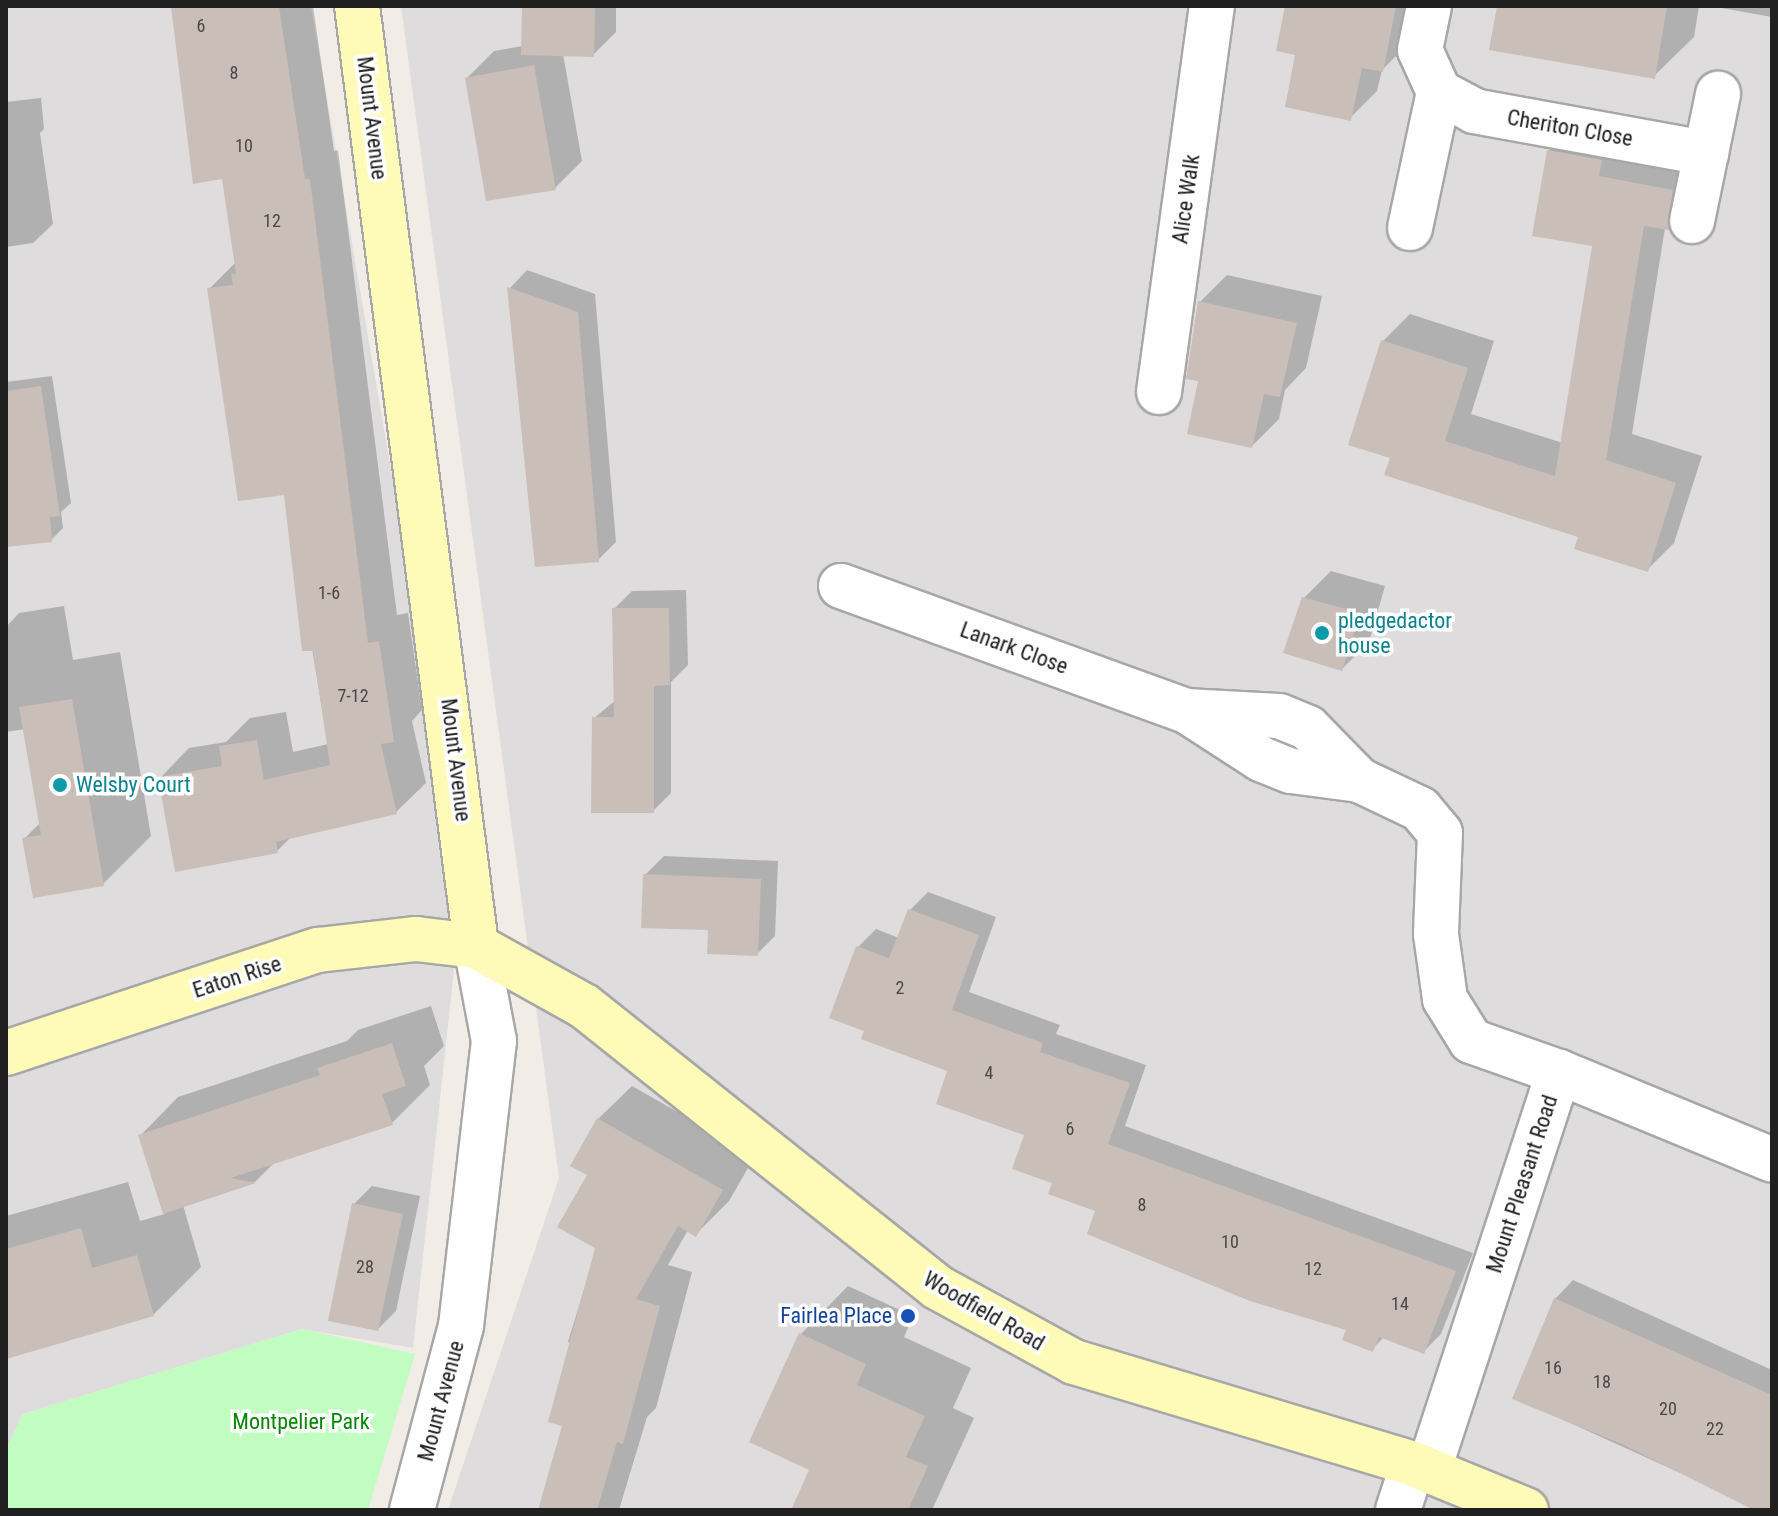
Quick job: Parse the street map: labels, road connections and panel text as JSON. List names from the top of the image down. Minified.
{"streets":{"street":["Mount Avenue","Cheriton Close","Alice Walk","Lanark Close","Eaton Rise","Mount Pleasant Road","Woodfield Road"]},"crossings":[["Mount Avenue","Eaton Rise"],["Mount Avenue","Woodfield Road"],["Lanark Close","Mount Pleasant Road"],["Eaton Rise","Woodfield Road"],["Mount Pleasant Road","Woodfield Road"]],"parks":["Montpelier Park"],"places":["pledgedactor house","Welsby Court","Fairlea Place"],"house_numbers":["6","8","10","12","1-6","7-12","2","4","6","8","10","28","12","14","16","18","20","22"]}
